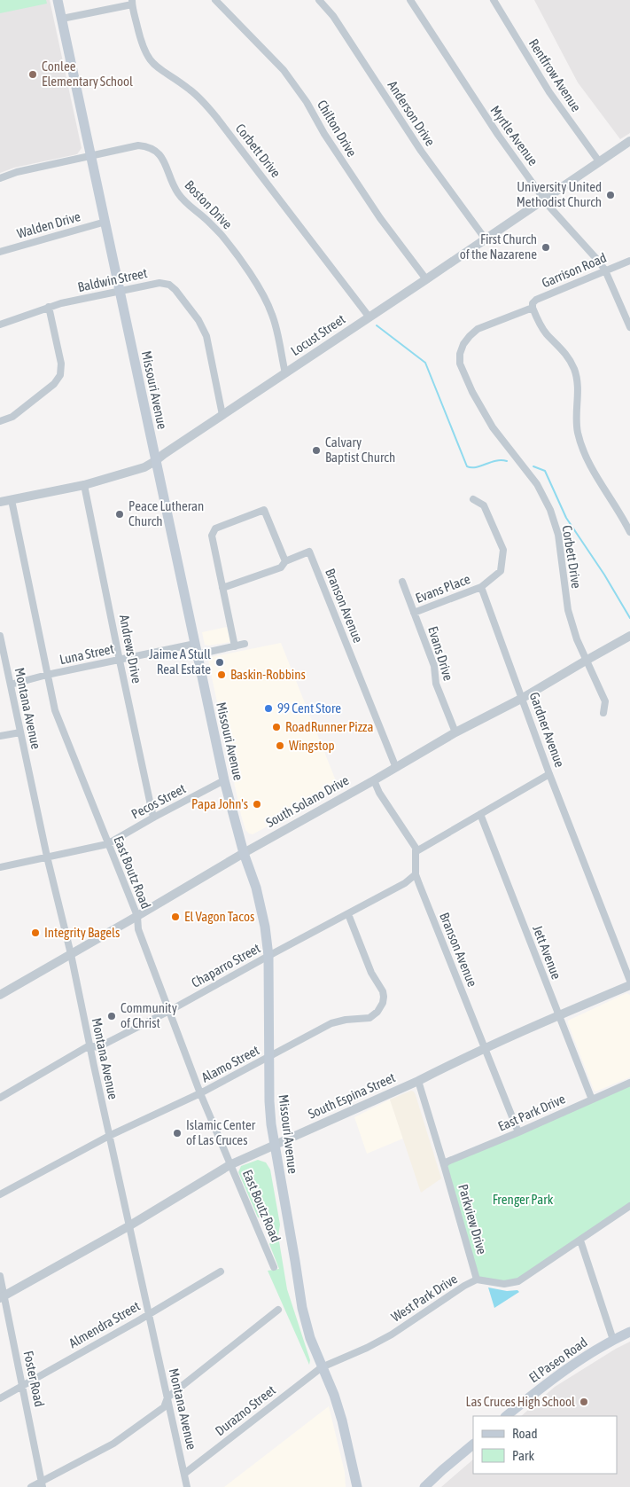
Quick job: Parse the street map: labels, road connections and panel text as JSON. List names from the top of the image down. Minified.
{"streets":{"main road":["Missouri Avenue","El Paseo Road"],"street":["Rentfrow Avenue","Anderson Drive","Chilton Drive","Myrtle Avenue","Corbett Drive","Boston Drive","Walden Drive","Garrison Road","Baldwin Street","Locust Street","Evans Place","Branson Avenue","Andrews Drive","Evans Drive","Luna Street","Montana Avenue","Gardner Avenue","Pecos Street","South Solano Drive","East Boutz Road","Jett Avenue","Chaparro Street","Alamo Street","South Espina Street","East Park Drive","Parkview Drive","West Park Drive","Almendra Street","Foster Road","Durazno Street"]},"crossings":[["Rentfrow Avenue","Locust Street"],["Anderson Drive","Locust Street"],["Chilton Drive","Locust Street"],["Myrtle Avenue","Garrison Road"],["Myrtle Avenue","Locust Street"],["Corbett Drive","Garrison Road"],["Corbett Drive","Locust Street"],["Corbett Drive","South Solano Drive"],["Boston Drive","Locust Street"],["Boston Drive","Missouri Avenue"],["Walden Drive","Missouri Avenue"],["Baldwin Street","Locust Street"],["Baldwin Street","Missouri Avenue"],["Locust Street","Missouri Avenue"],["Locust Street","Andrews Drive"],["Locust Street","East Boutz Road"],["Missouri Avenue","Luna Street"],["Missouri Avenue","Pecos Street"],["Missouri Avenue","South Solano Drive"],["Missouri Avenue","Chaparro Street"],["Missouri Avenue","Alamo Street"],["Missouri Avenue","South Espina Street"],["Missouri Avenue","West Park Drive"],["Missouri Avenue","Durazno Street"],["Evans Place","Evans Drive"],["Evans Place","Gardner Avenue"],["Branson Avenue","South Solano Drive"],["Branson Avenue","Chaparro Street"],["Branson Avenue","South Espina Street"],["Branson Avenue","East Park Drive"],["Andrews Drive","Luna Street"],["Andrews Drive","Pecos Street"],["Evans Drive","South Solano Drive"],["Luna Street","Montana Avenue"],["Luna Street","East Boutz Road"],["Montana Avenue","Pecos Street"],["Montana Avenue","South Solano Drive"],["Montana Avenue","Chaparro Street"],["Montana Avenue","Alamo Street"],["Montana Avenue","South Espina Street"],["Montana Avenue","Almendra Street"],["Montana Avenue","Durazno Street"],["Gardner Avenue","South Solano Drive"],["Pecos Street","East Boutz Road"],["South Solano Drive","East Boutz Road"],["East Boutz Road","Chaparro Street"],["East Boutz Road","Alamo Street"],["East Boutz Road","South Espina Street"],["Jett Avenue","South Espina Street"],["Jett Avenue","East Park Drive"],["Chaparro Street","Alamo Street"],["South Espina Street","Parkview Drive"],["South Espina Street","Foster Road"],["East Park Drive","Parkview Drive"],["Parkview Drive","West Park Drive"],["West Park Drive","Durazno Street"],["Almendra Street","Foster Road"]],"parks":["Frenger Park"],"places":["Conlee Elementary School","University United Methodist Church","First Church of the Nazarene","Calvary Baptist Church","Peace Lutheran Church","Jaime A Stull Real Estate","Baskin-Robbins","99 Cent Store","RoadRunner Pizza","Wingstop","Papa John's","El Vagon Tacos","Integrity Bagels","Community of Christ","Islamic Center of Las Cruces","Las Cruces High School"],"legend":["Road","Park"]}
